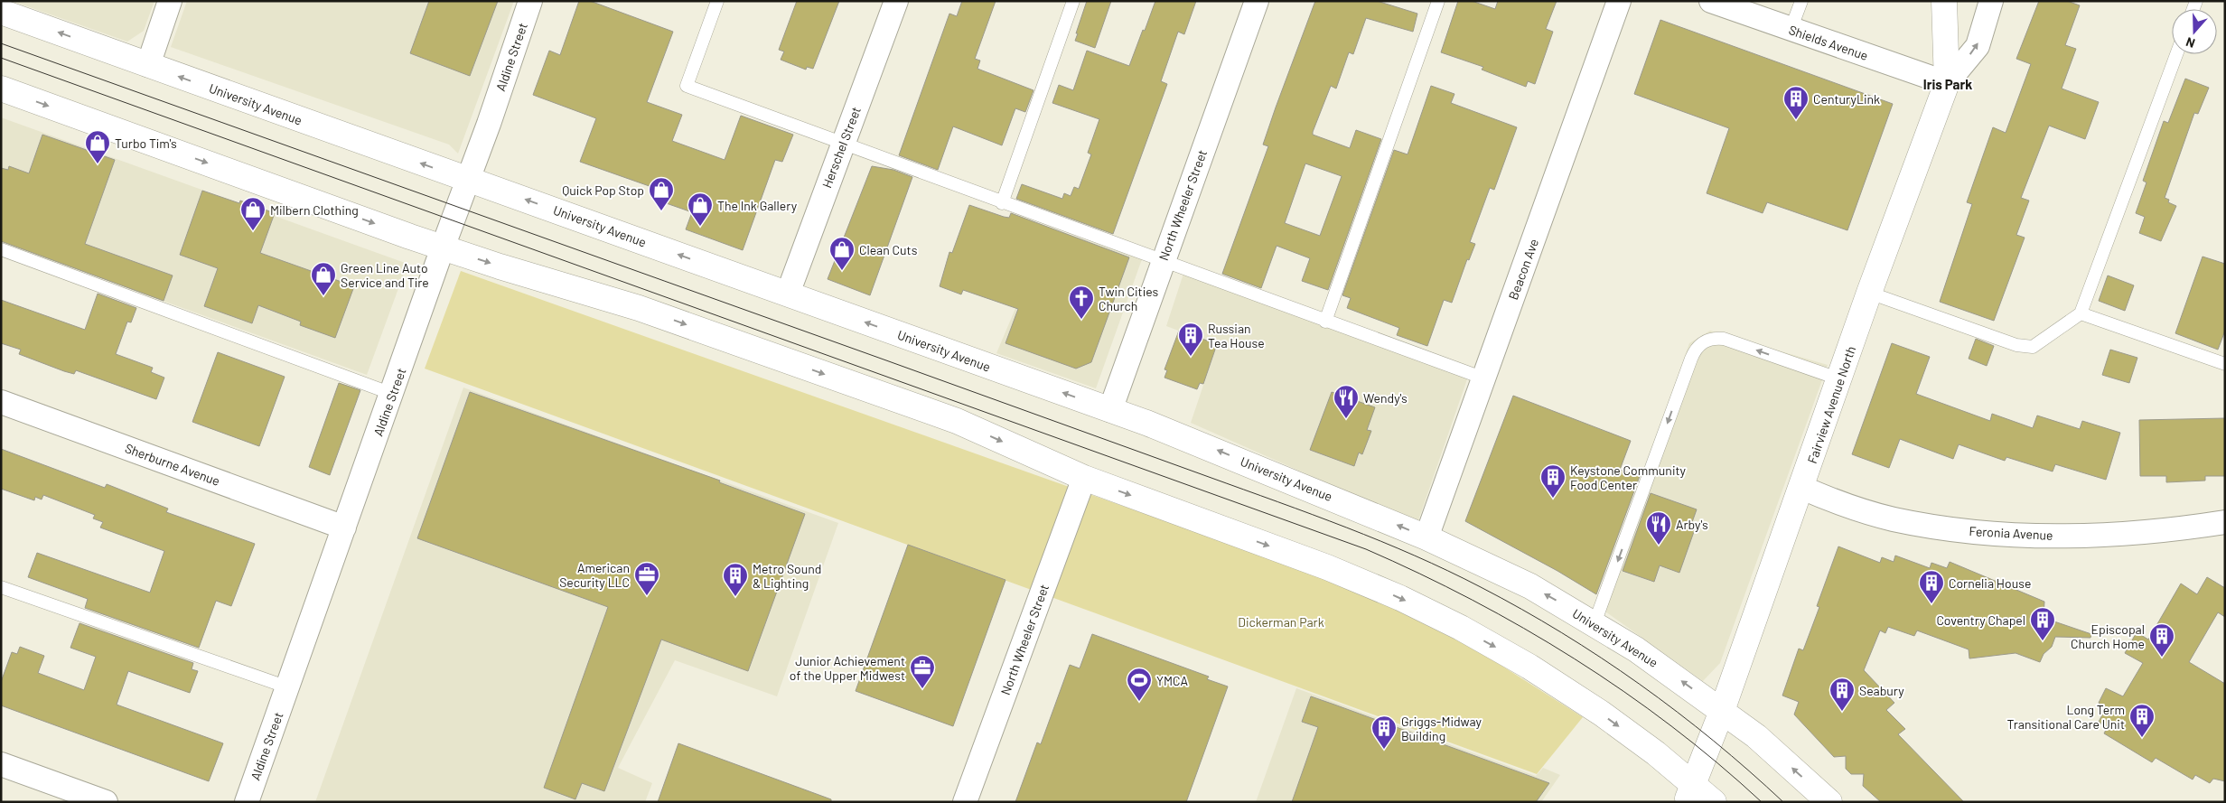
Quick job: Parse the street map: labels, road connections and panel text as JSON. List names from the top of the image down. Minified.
{"streets":{"main road":["University Avenue","Fairview Avenue North"],"street":["Shields Avenue","Aldine Street","Herschel Street","North Wheeler Street","Beacon Ave","Sherburne Avenue","Feronia Avenue"]},"crossings":[["Shields Avenue","Fairview Avenue North"],["Aldine Street","University Avenue"],["Aldine Street","Sherburne Avenue"],["University Avenue","Herschel Street"],["University Avenue","North Wheeler Street"],["University Avenue","Beacon Ave"],["University Avenue","Fairview Avenue North"],["Fairview Avenue North","Feronia Avenue"]],"districts":["Iris Park"],"parks":["Dickerman Park"],"places":{"building":["CenturyLink","Russian Tea House","Keystone Community Food Center","Metro Sound & Lighting","Cornelia House","Coventry Chapel","Episcopal Church Home","Seabury","Long Term Transitional Care Unit","Griggs-Midway Building"],"shop":["Turbo Tim's","Quick Pop Stop","The Ink Gallery","Milbern Clothing","Clean Cuts","Green Line Auto Service and Tire"],"church":["Twin Cities Church"],"restaurant":["Wendy's","Arby's"],"office":["American Security LLC","Junior Achievement of the Upper Midwest"],"sports":["YMCA"]},"north":"bottom"}
